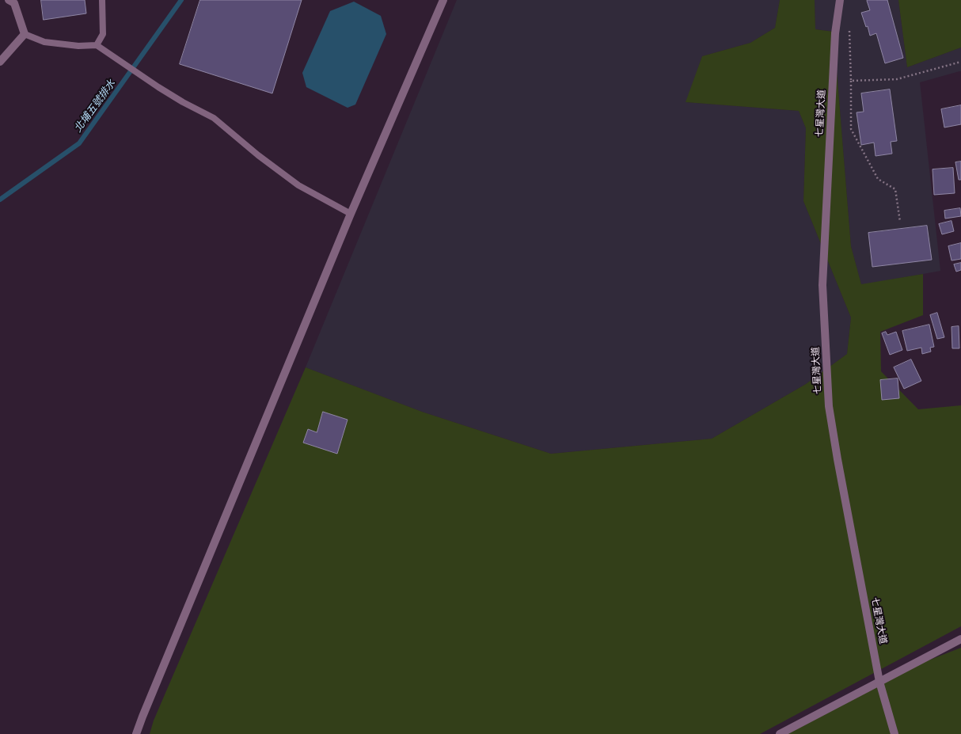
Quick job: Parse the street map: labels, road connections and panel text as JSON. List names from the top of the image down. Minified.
{"streets":{"street":["七星灣大道"]},"water":["北埔五號排水"]}
